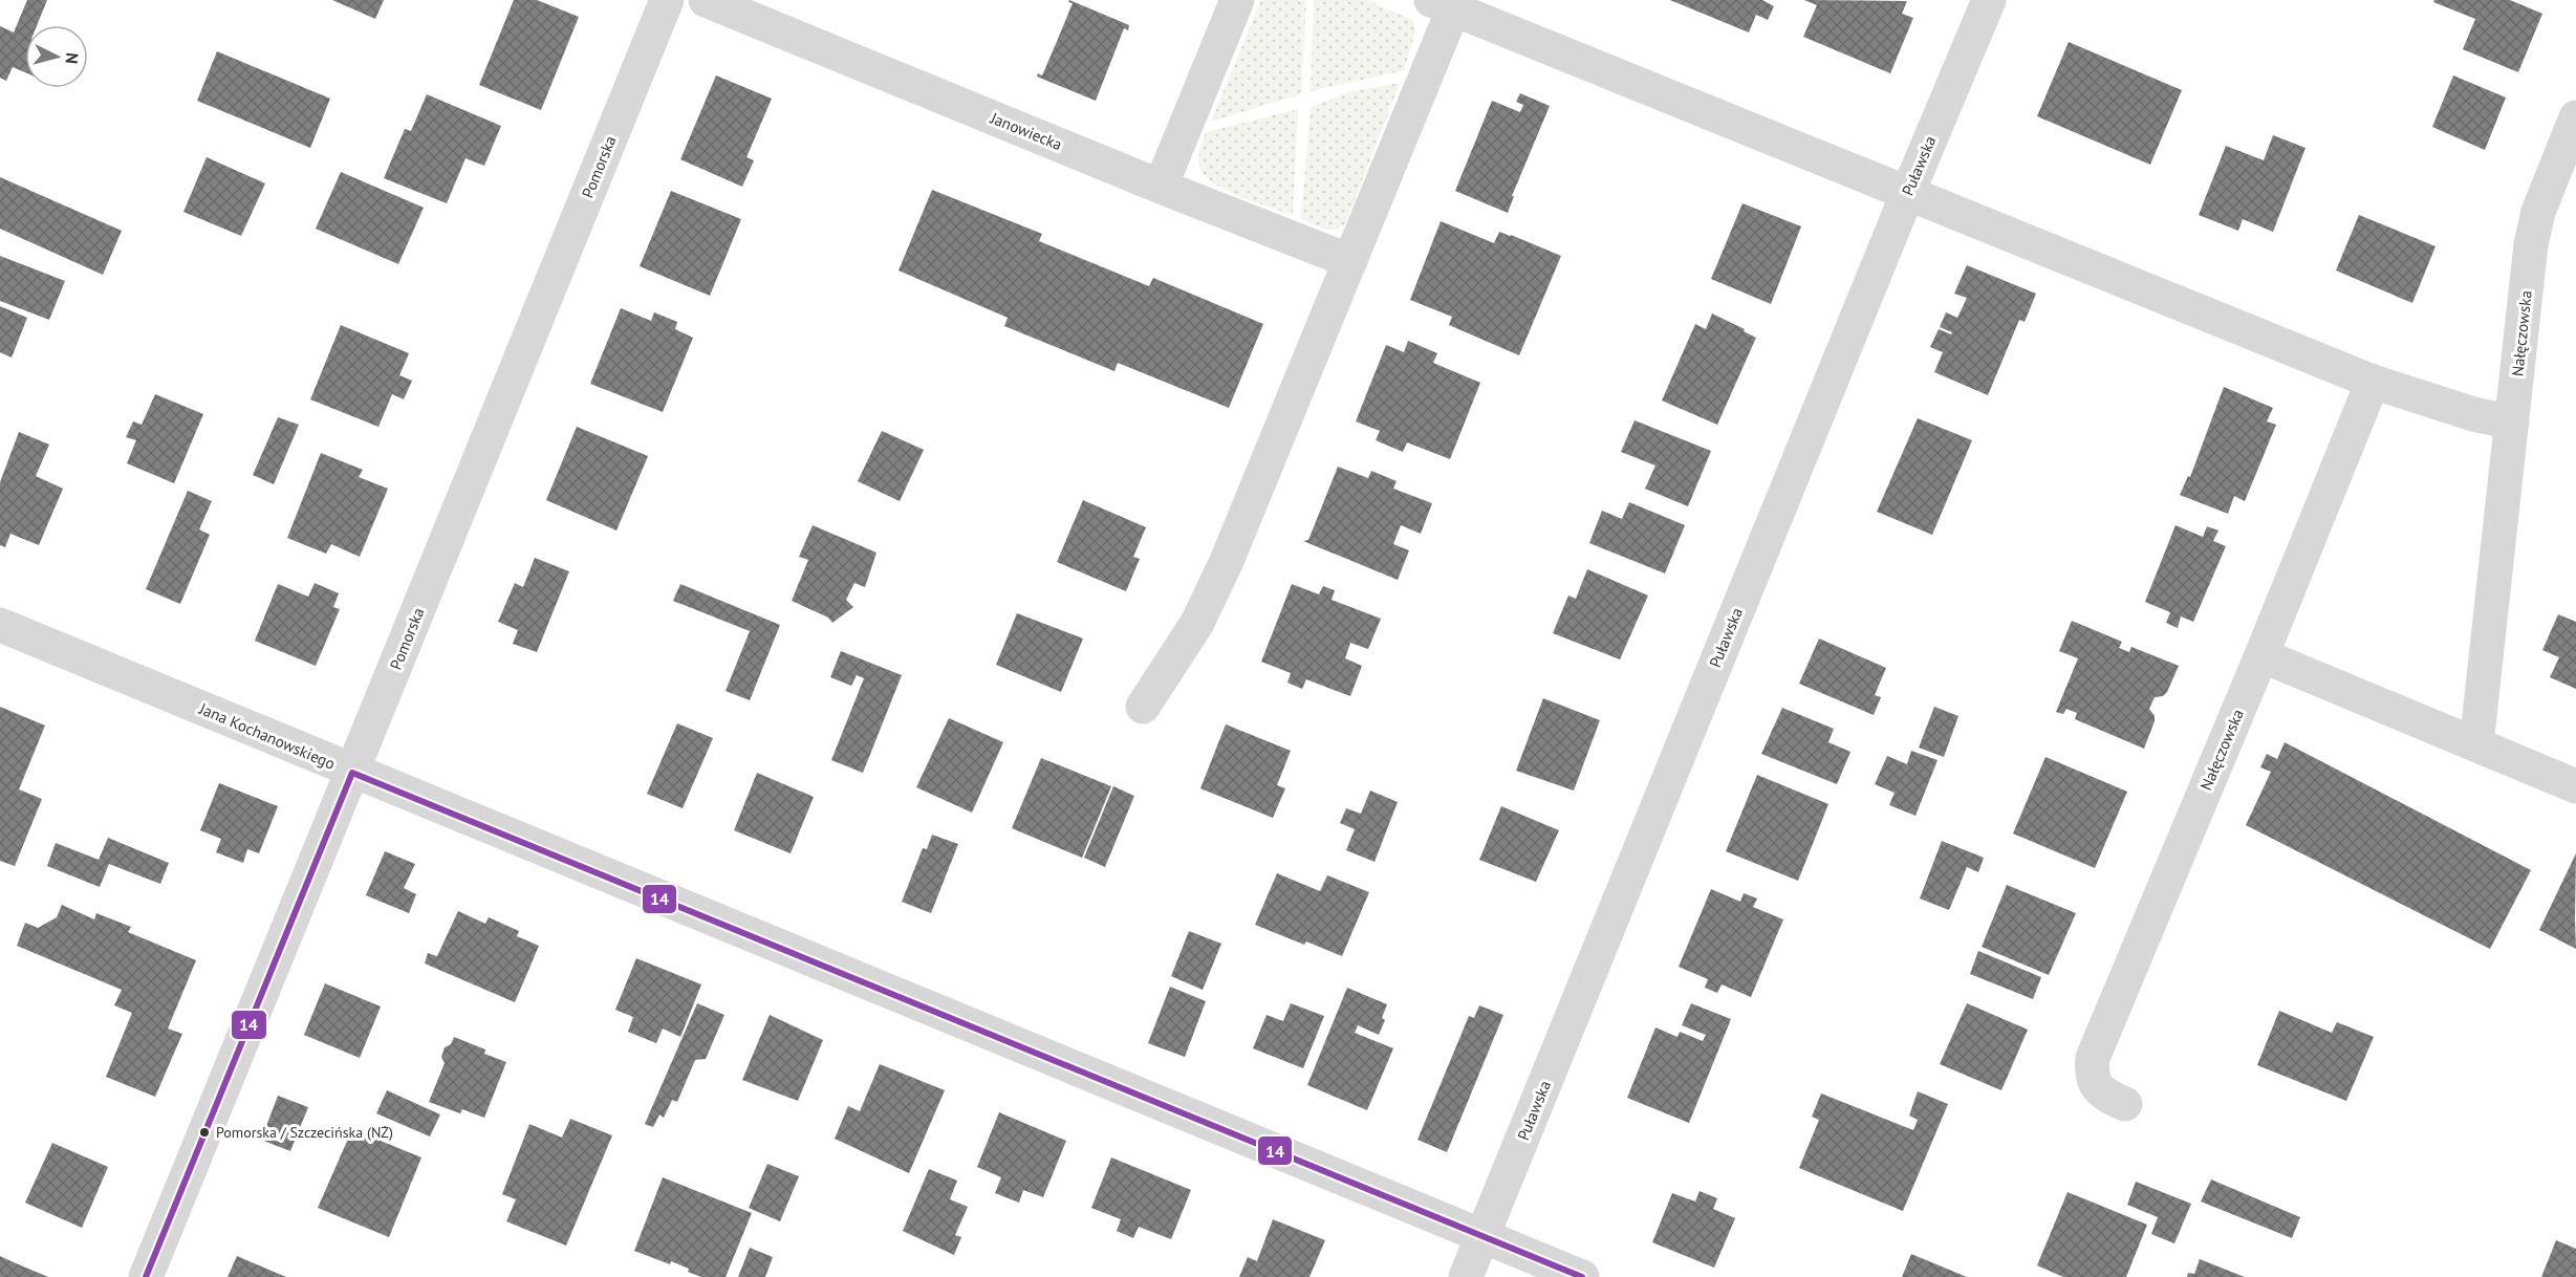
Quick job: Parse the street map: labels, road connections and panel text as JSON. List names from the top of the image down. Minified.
{"streets":{"street":["Janowiecka","Puławska","Pomorska","Nałęczowska","Jana Kochanowskiego"]},"crossings":[["Puławska","Jana Kochanowskiego"],["Pomorska","Jana Kochanowskiego"]],"places":["Pomorska / Szczecińska (NŻ)"],"lines":["transit line 14"],"north":"right"}
